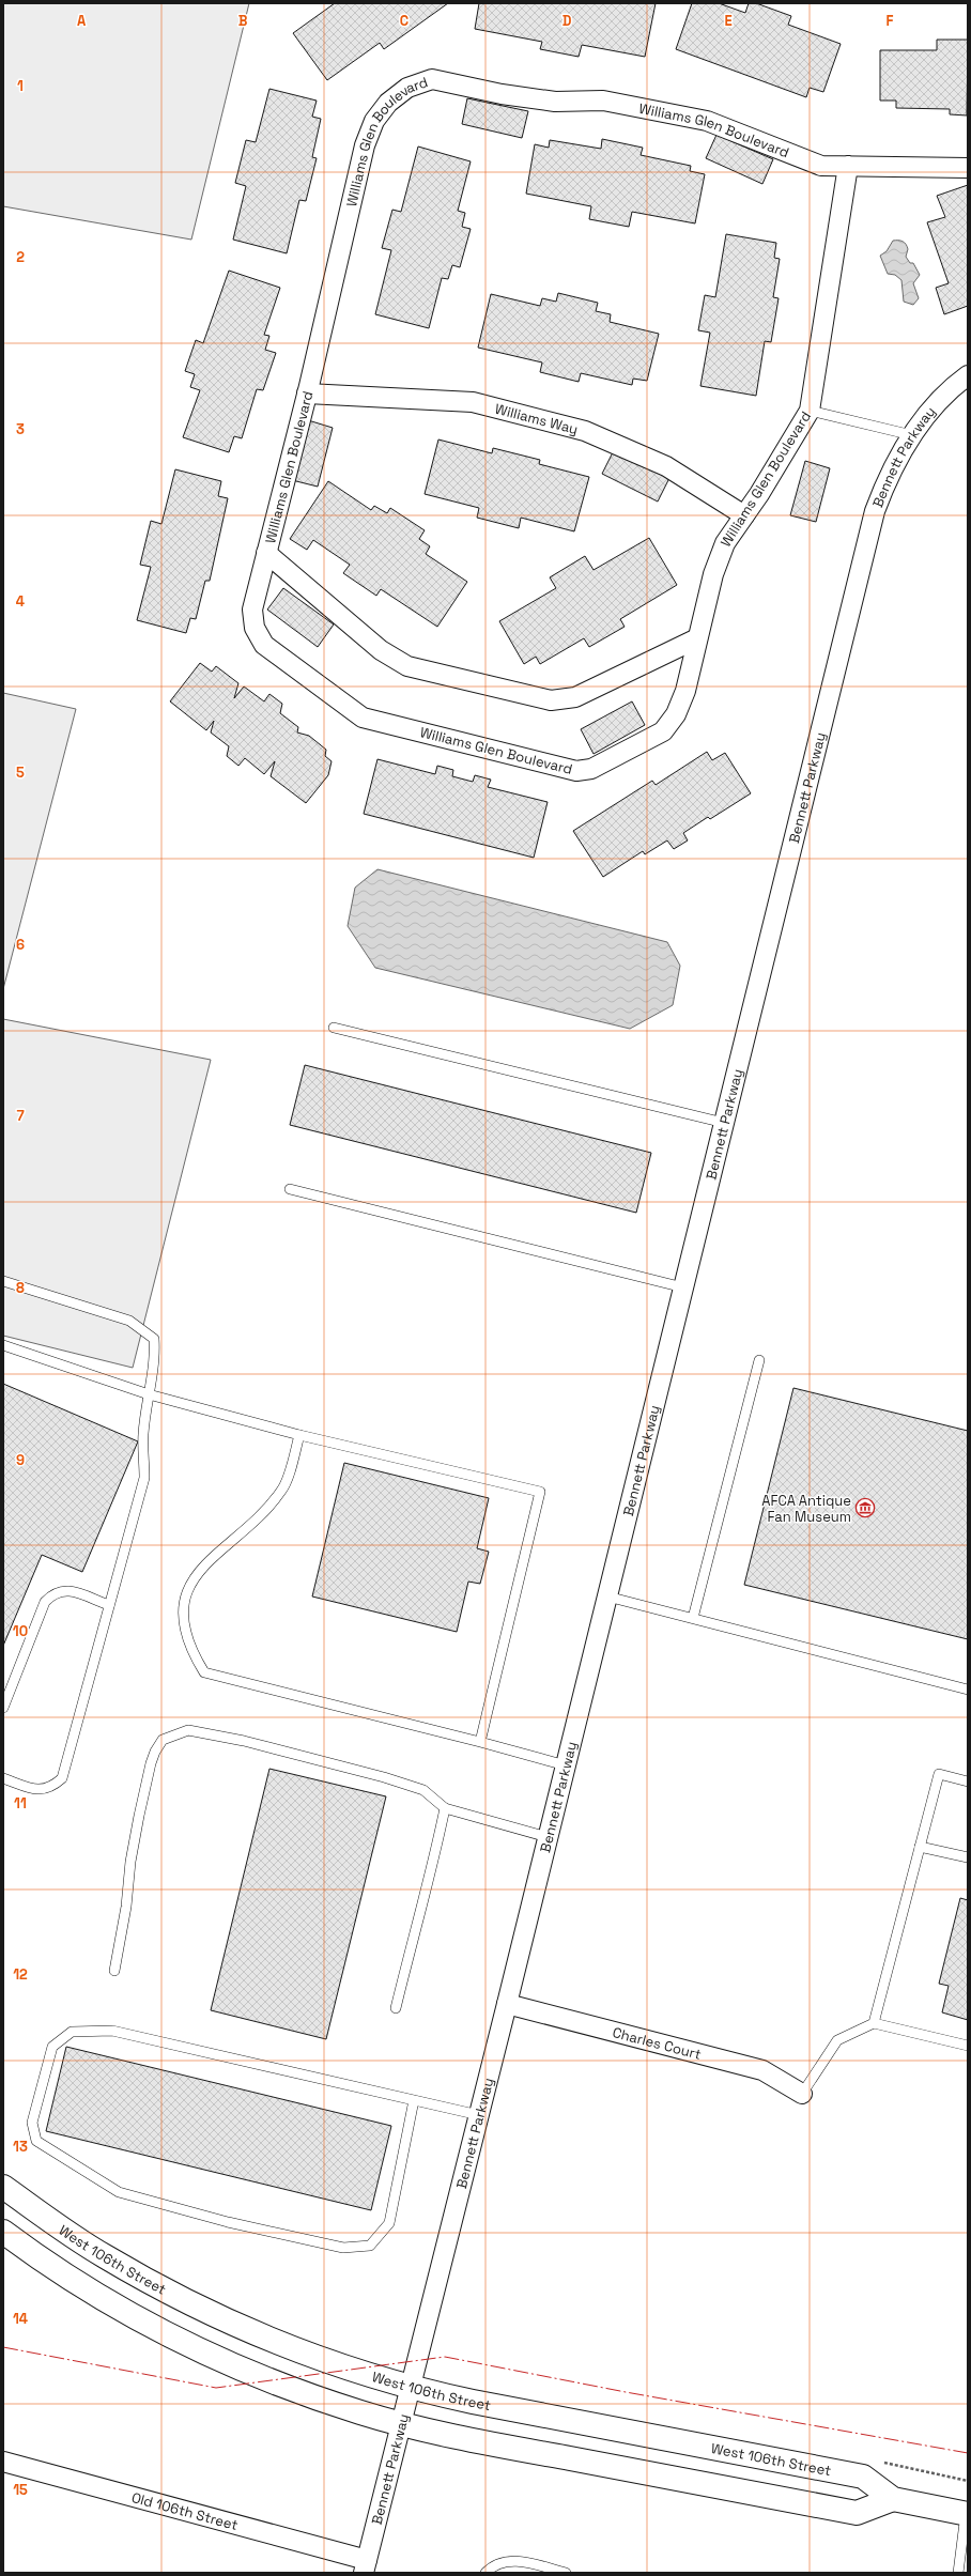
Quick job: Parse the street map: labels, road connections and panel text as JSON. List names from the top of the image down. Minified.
{"streets":{"street":["Williams Glen Boulevard","Williams Way","Bennett Parkway","Charles Court","West 106th Street","Old 106th Street"]},"crossings":[["Williams Glen Boulevard","Williams Way"],["Bennett Parkway","Charles Court"],["Bennett Parkway","West 106th Street"],["Bennett Parkway","Old 106th Street"]],"places":{"museum":["AFCA Antique Fan Museum"]},"grid":{"columns":["A","B","C","D","E","F"],"rows":["1","2","3","4","5","6","7","8","9","10","11","12","13","14","15"]}}
